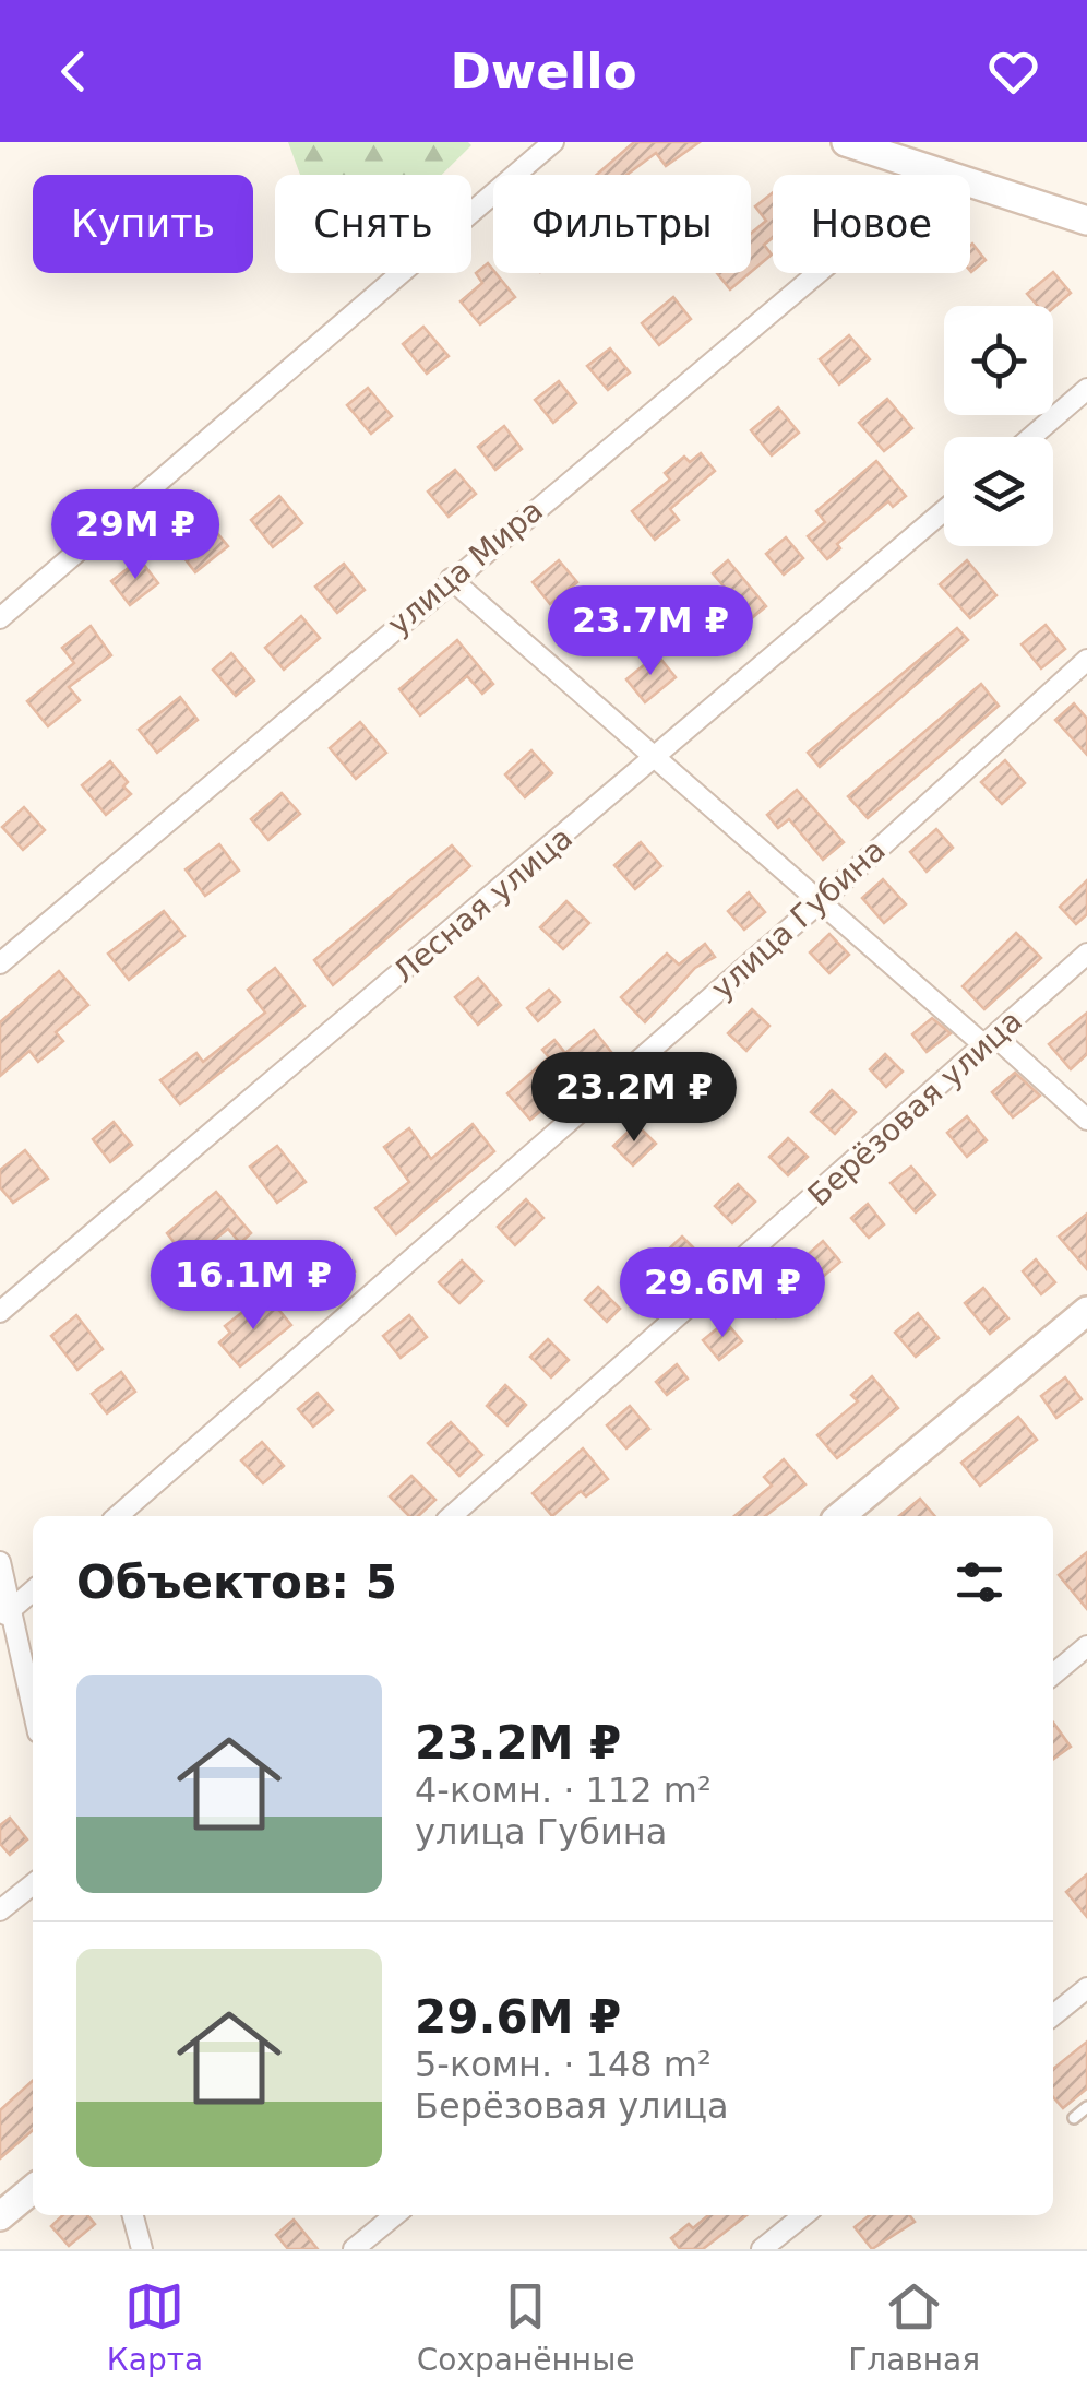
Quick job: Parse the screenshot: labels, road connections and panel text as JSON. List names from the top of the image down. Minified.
{"streets":{"street":["улица Мира","Лесная улица","улица Губина","Берёзовая улица"]},"page":{"header":"Dwello","chip":["Купить","Снять","Фильтры","Новое"],"price":["29M ₽","23.7M ₽","23.2M ₽","16.1M ₽","29.6M ₽"],"heading":"Объектов: 5","list":[{"name":"23.2M ₽","note":"4-комн. · 112 m² · улица Губина"},{"name":"29.6M ₽","note":"5-комн. · 148 m² · Берёзовая улица"}],"tabs":["Карта","Сохранённые","Главная"]}}
